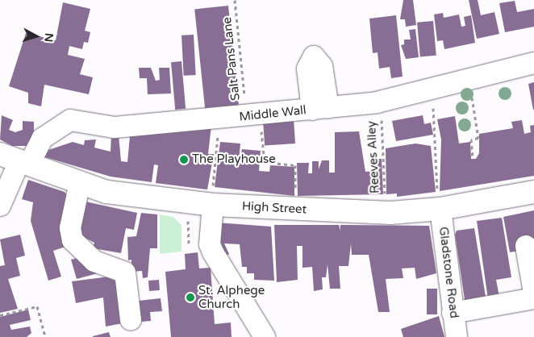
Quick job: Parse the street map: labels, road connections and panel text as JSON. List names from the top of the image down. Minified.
{"streets":{"main road":["High Street"],"street":["Middle Wall","Gladstone Road"],"path":["Salt Pans Lane","Reeves Alley"]},"crossings":[["Salt Pans Lane","Middle Wall"],["Middle Wall","Reeves Alley"],["Middle Wall","High Street"],["Reeves Alley","High Street"],["High Street","Gladstone Road"]],"places":["The Playhouse","St. Alphege Church"],"north":"right"}
